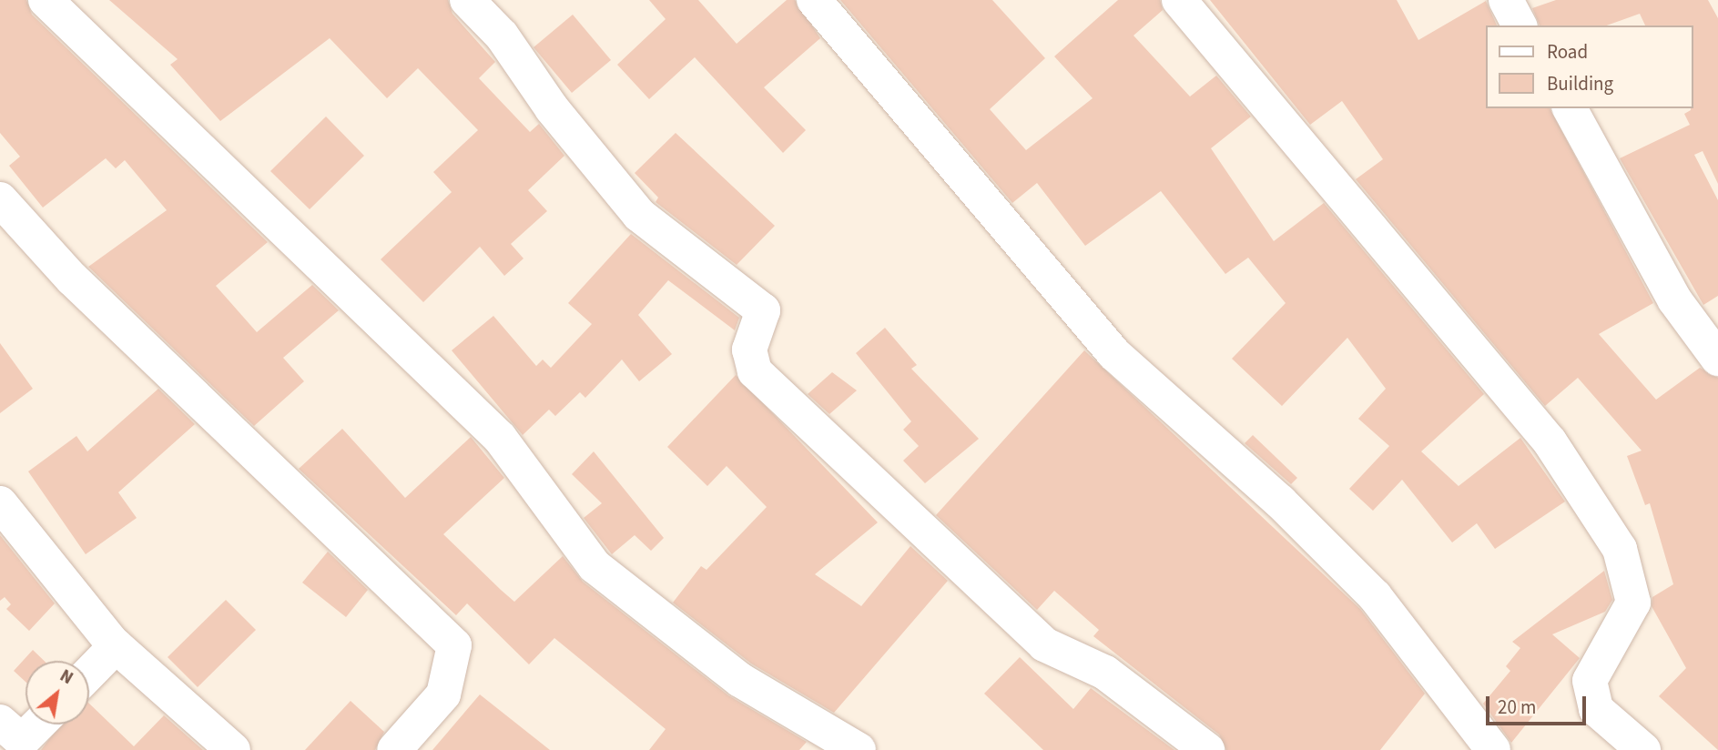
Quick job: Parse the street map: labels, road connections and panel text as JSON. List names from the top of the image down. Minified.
{"legend":["Road","Building"],"scale_bar":"20 m","north":"top right"}
